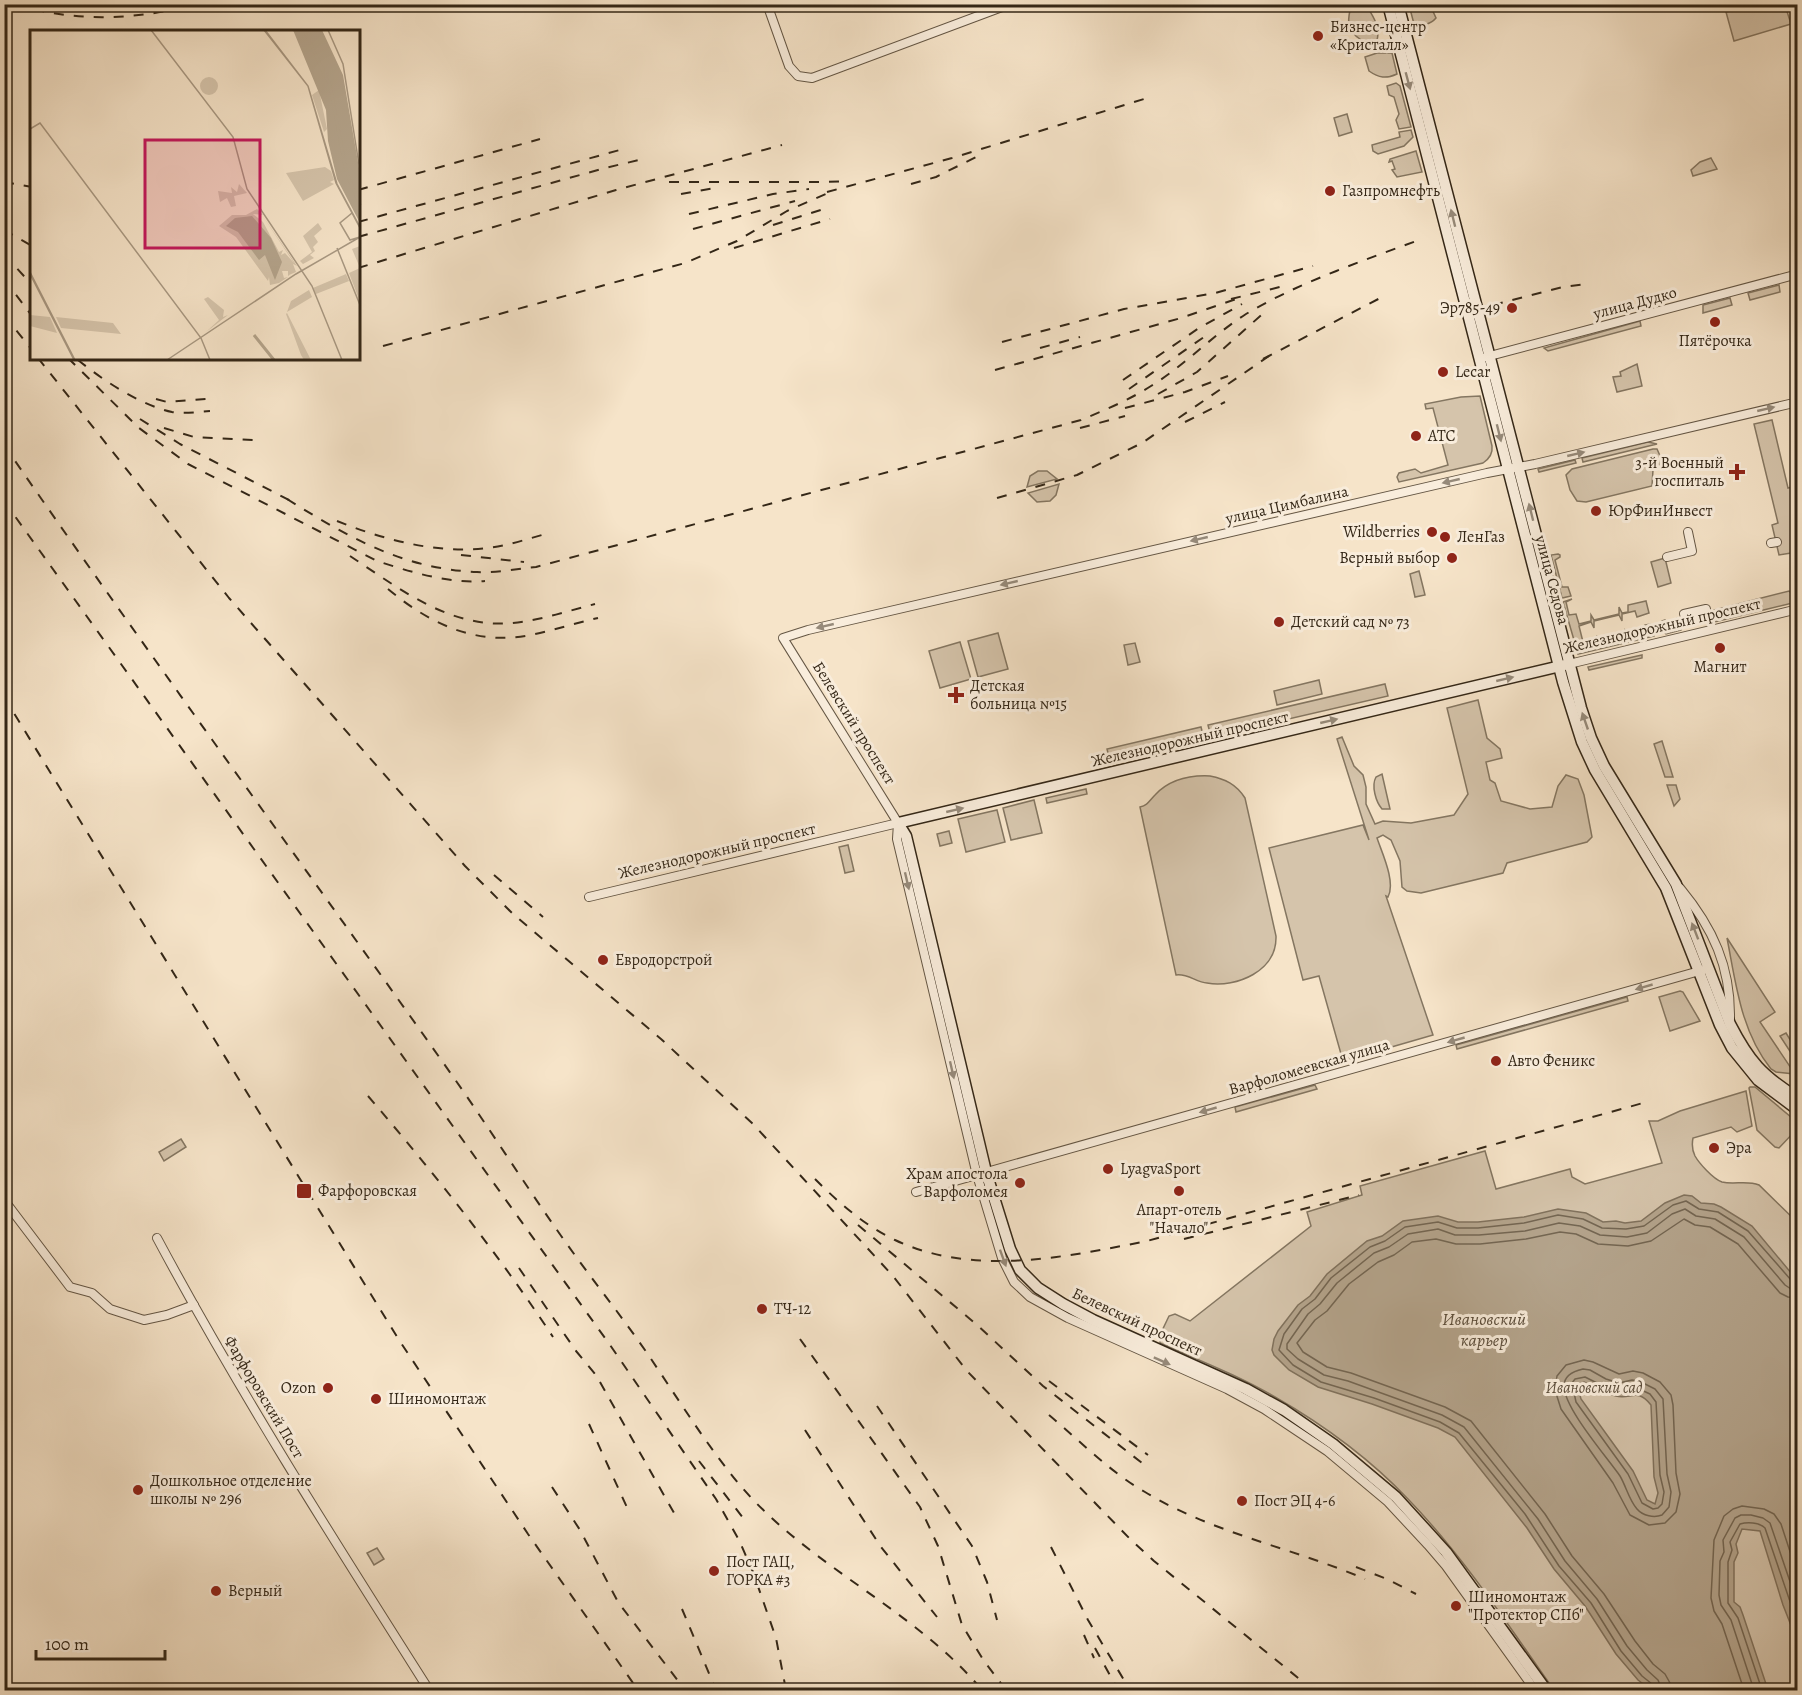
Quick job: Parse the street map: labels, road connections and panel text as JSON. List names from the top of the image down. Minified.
{"streets":{"main road":["улица Седова","Железнодорожный проспект","Белевский проспект"],"street":["улица Дудко","улица Цимбалина","Варфоломеевская улица","Фарфоровский Пост"]},"crossings":[["улица Дудко","улица Седова"],["улица Цимбалина","улица Седова"],["улица Цимбалина","Белевский проспект"],["улица Седова","Железнодорожный проспект"],["улица Седова","Варфоломеевская улица"],["Железнодорожный проспект","Белевский проспект"],["Белевский проспект","Варфоломеевская улица"]],"one_way":["Железнодорожный проспект","Белевский проспект","Варфоломеевская улица"],"water":["Ивановский карьер"],"parks":["Ивановский сад"],"places":{"other":["Бизнес-центр «Кристалл»","Газпромнефть","Эр785-49","Пятёрочка","Lecar","АТС","ЮрФинИнвест","Wildberries","ЛенГаз","Верный выбор","Детский сад № 73","Магнит","Евродорстрой","Авто Феникс","Эра","LyagvaSport","Храм апостола Варфоломея","Апарт-отель \"Начало\"","ТЧ-12","Ozon","Шиномонтаж","Дошкольное отделение школы № 296","Пост ЭЦ 4-6","Пост ГАЦ, ГОРКА #3","Верный","Шиномонтаж \"Протектор СПб\""],"health":["3-й Военный госпиталь","Детская больница №15"],"transit":["Фарфоровская"]},"scale_bar":"100 m"}
